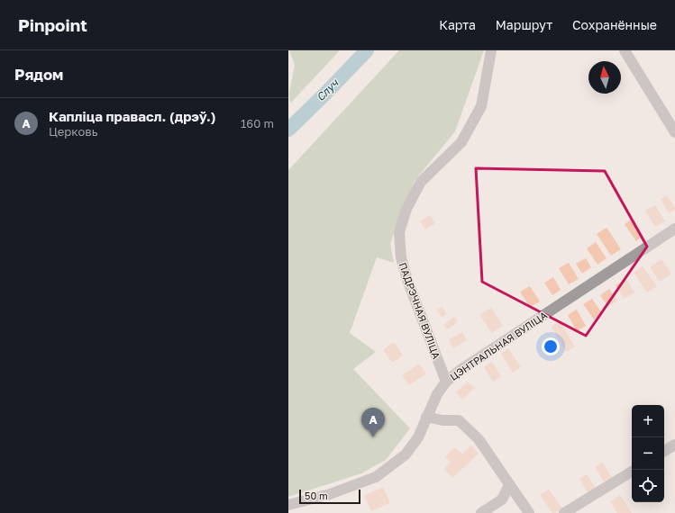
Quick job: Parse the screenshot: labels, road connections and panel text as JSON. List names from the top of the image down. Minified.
{"streets":{"street":["ПАДРЭЧНАЯ ВУЛІЦА","ЦЭНТРАЛЬНАЯ ВУЛІЦА"]},"crossings":[["ПАДРЭЧНАЯ ВУЛІЦА","ЦЭНТРАЛЬНАЯ ВУЛІЦА"]],"water":["Случ"],"scale_bar":"50 m","north":"top","page":{"header":"Pinpoint","nav":["Карта","Маршрут","Сохранённые"],"heading":"Рядом","list":[{"mark":"A","name":"Капліца правасл. (дрэў.)","note":"Церковь","value":"160 m"}],"map_buttons":["+","−"],"pins":"A","scale":"50 m"}}
